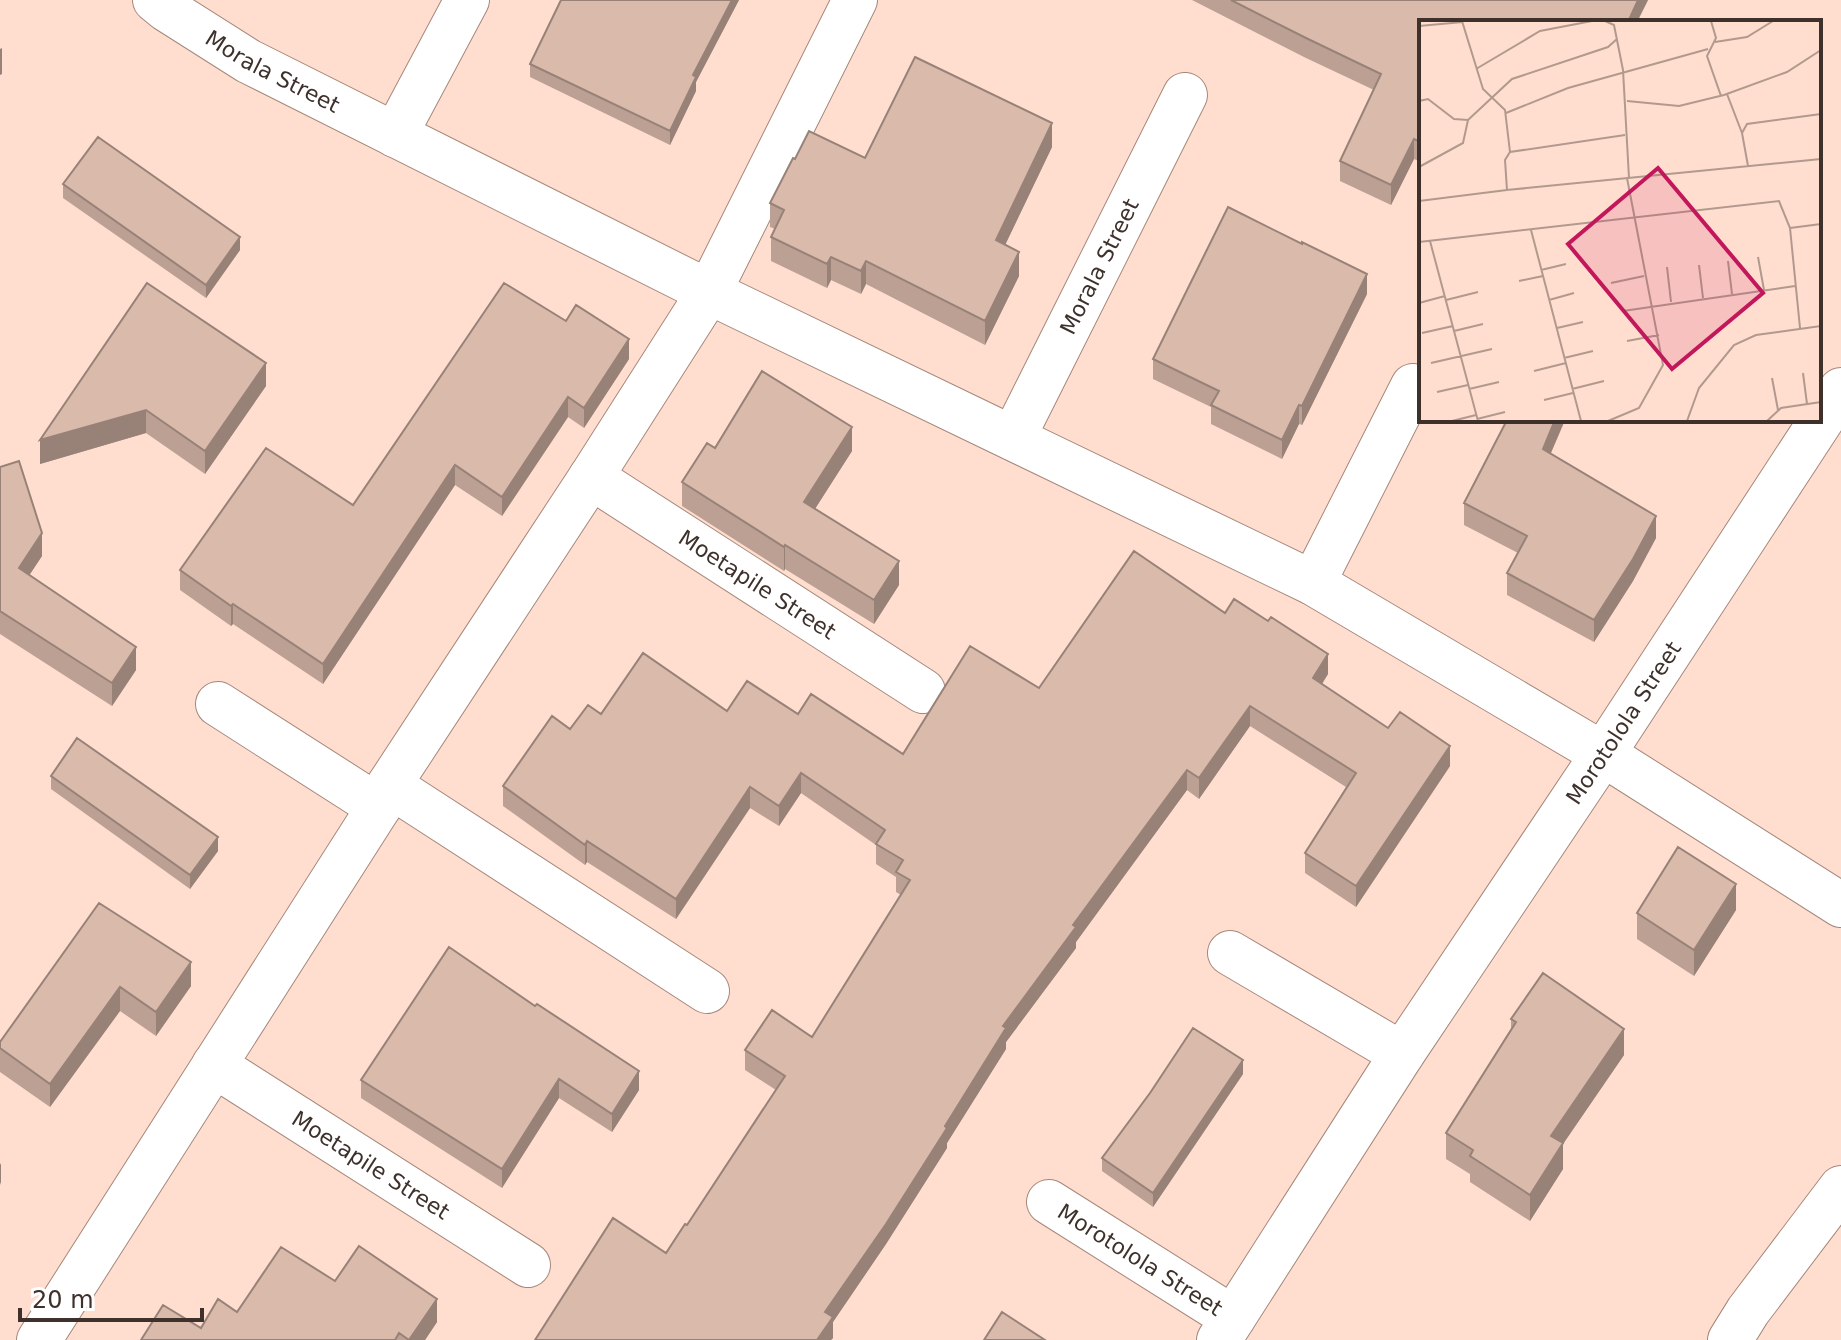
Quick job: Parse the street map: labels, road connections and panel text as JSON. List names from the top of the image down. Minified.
{"streets":{"street":["Morala Street","Moetapile Street","Morotolola Street"]},"crossings":[["Morala Street","Morotolola Street"]],"scale_bar":"20 m"}
